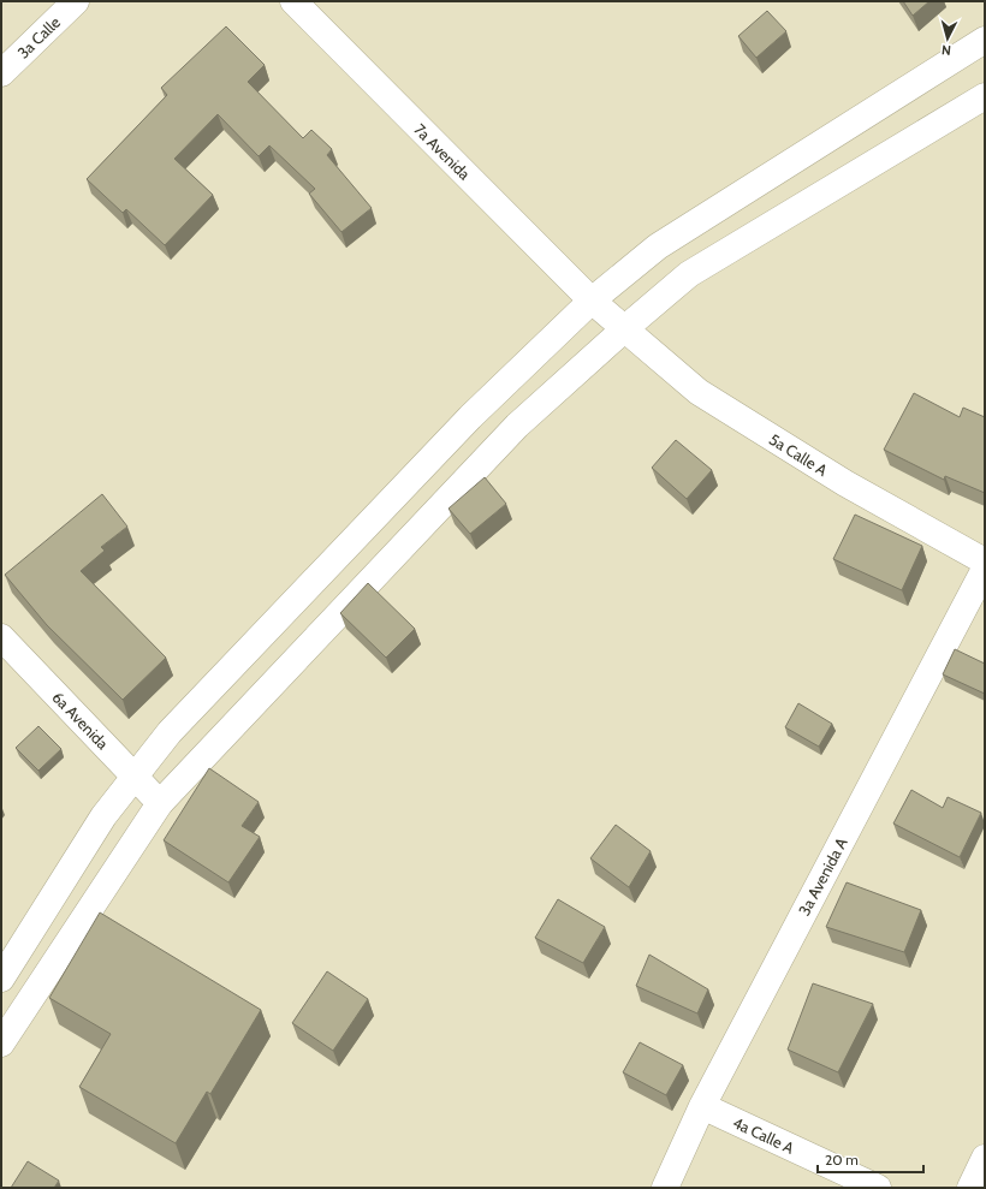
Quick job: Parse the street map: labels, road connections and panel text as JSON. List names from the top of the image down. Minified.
{"streets":{"main road":["3a Calle","7a Avenida","5a Calle A","6a Avenida","3a Avenida A","4a Calle A"]},"crossings":[["7a Avenida","5a Calle A"],["3a Avenida A","4a Calle A"]],"scale_bar":"20 m","north":"bottom"}
